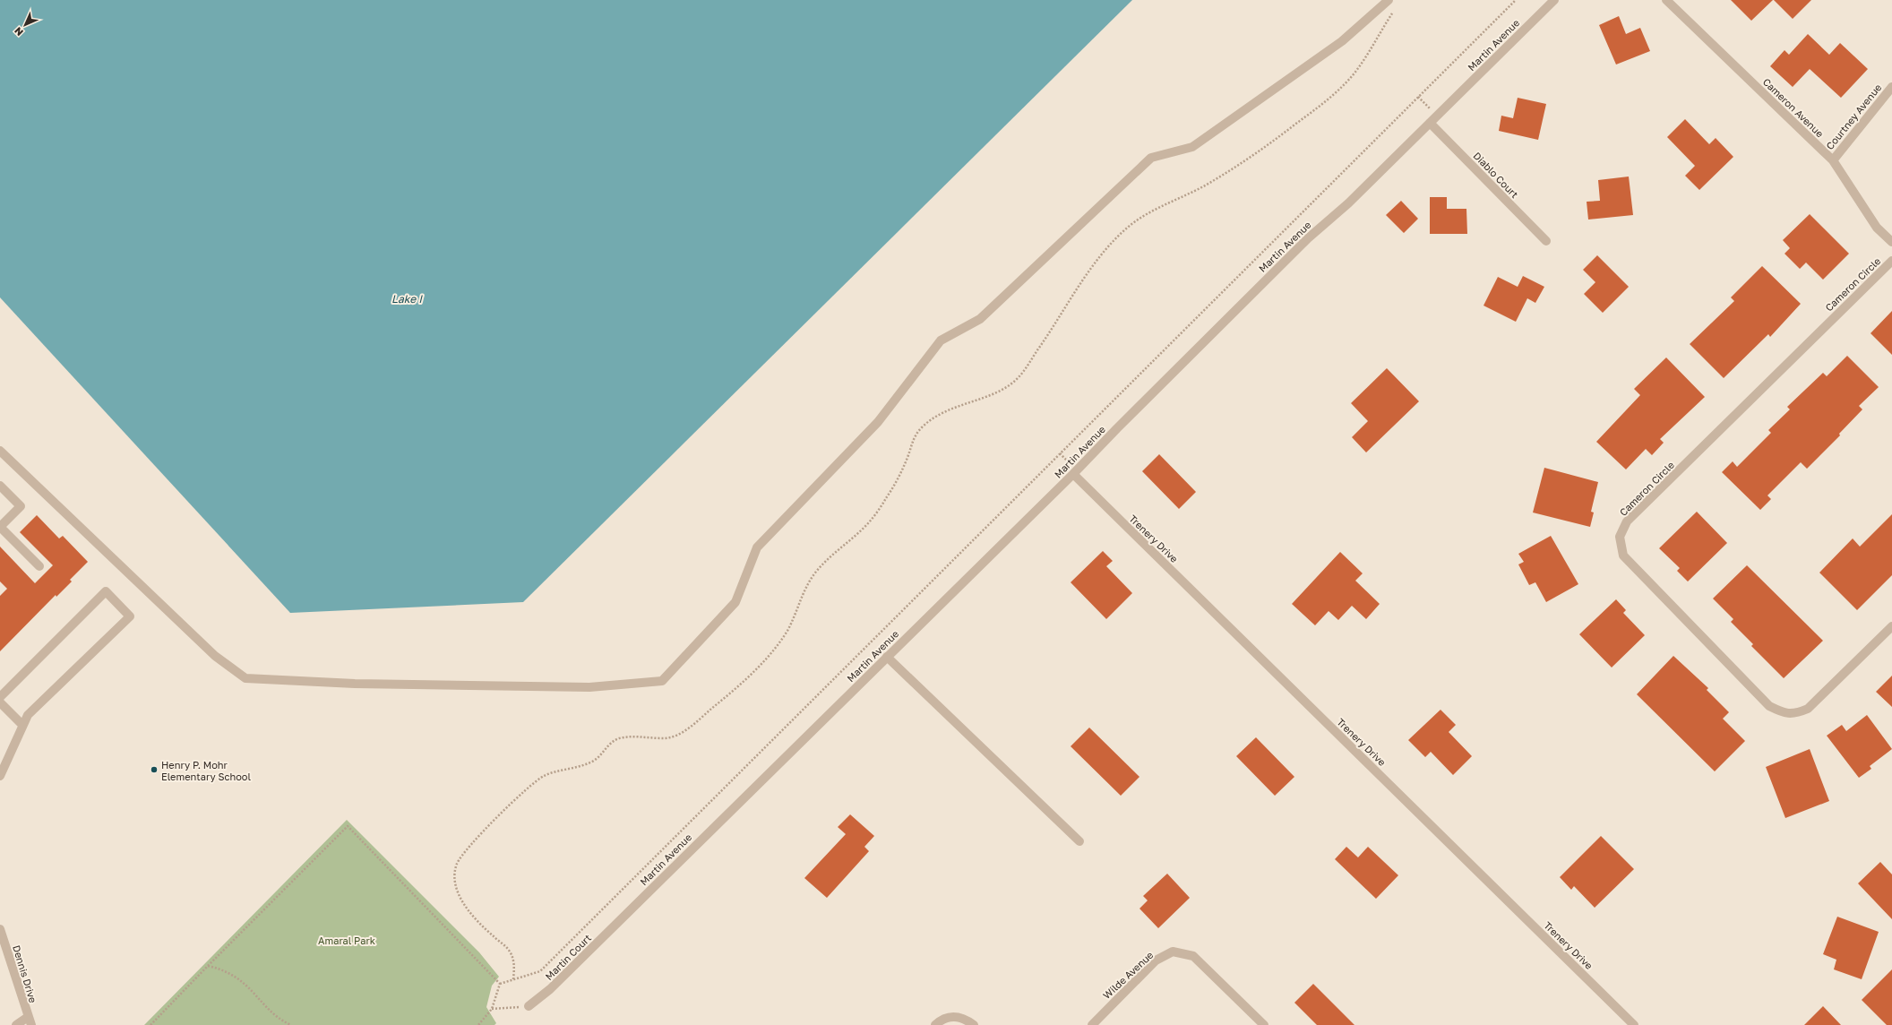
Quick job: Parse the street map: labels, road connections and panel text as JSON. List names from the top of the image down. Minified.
{"streets":{"street":["Martin Avenue","Cameron Avenue","Courtney Avenue","Diablo Court","Cameron Circle","Trenery Drive","Martin Court","Dennis Drive","Wilde Avenue"]},"crossings":[["Martin Avenue","Diablo Court"],["Martin Avenue","Trenery Drive"],["Martin Avenue","Martin Court"],["Cameron Avenue","Courtney Avenue"]],"water":["Lake I"],"parks":["Amaral Park"],"places":["Henry P. Mohr Elementary School"],"north":"bottom left"}
